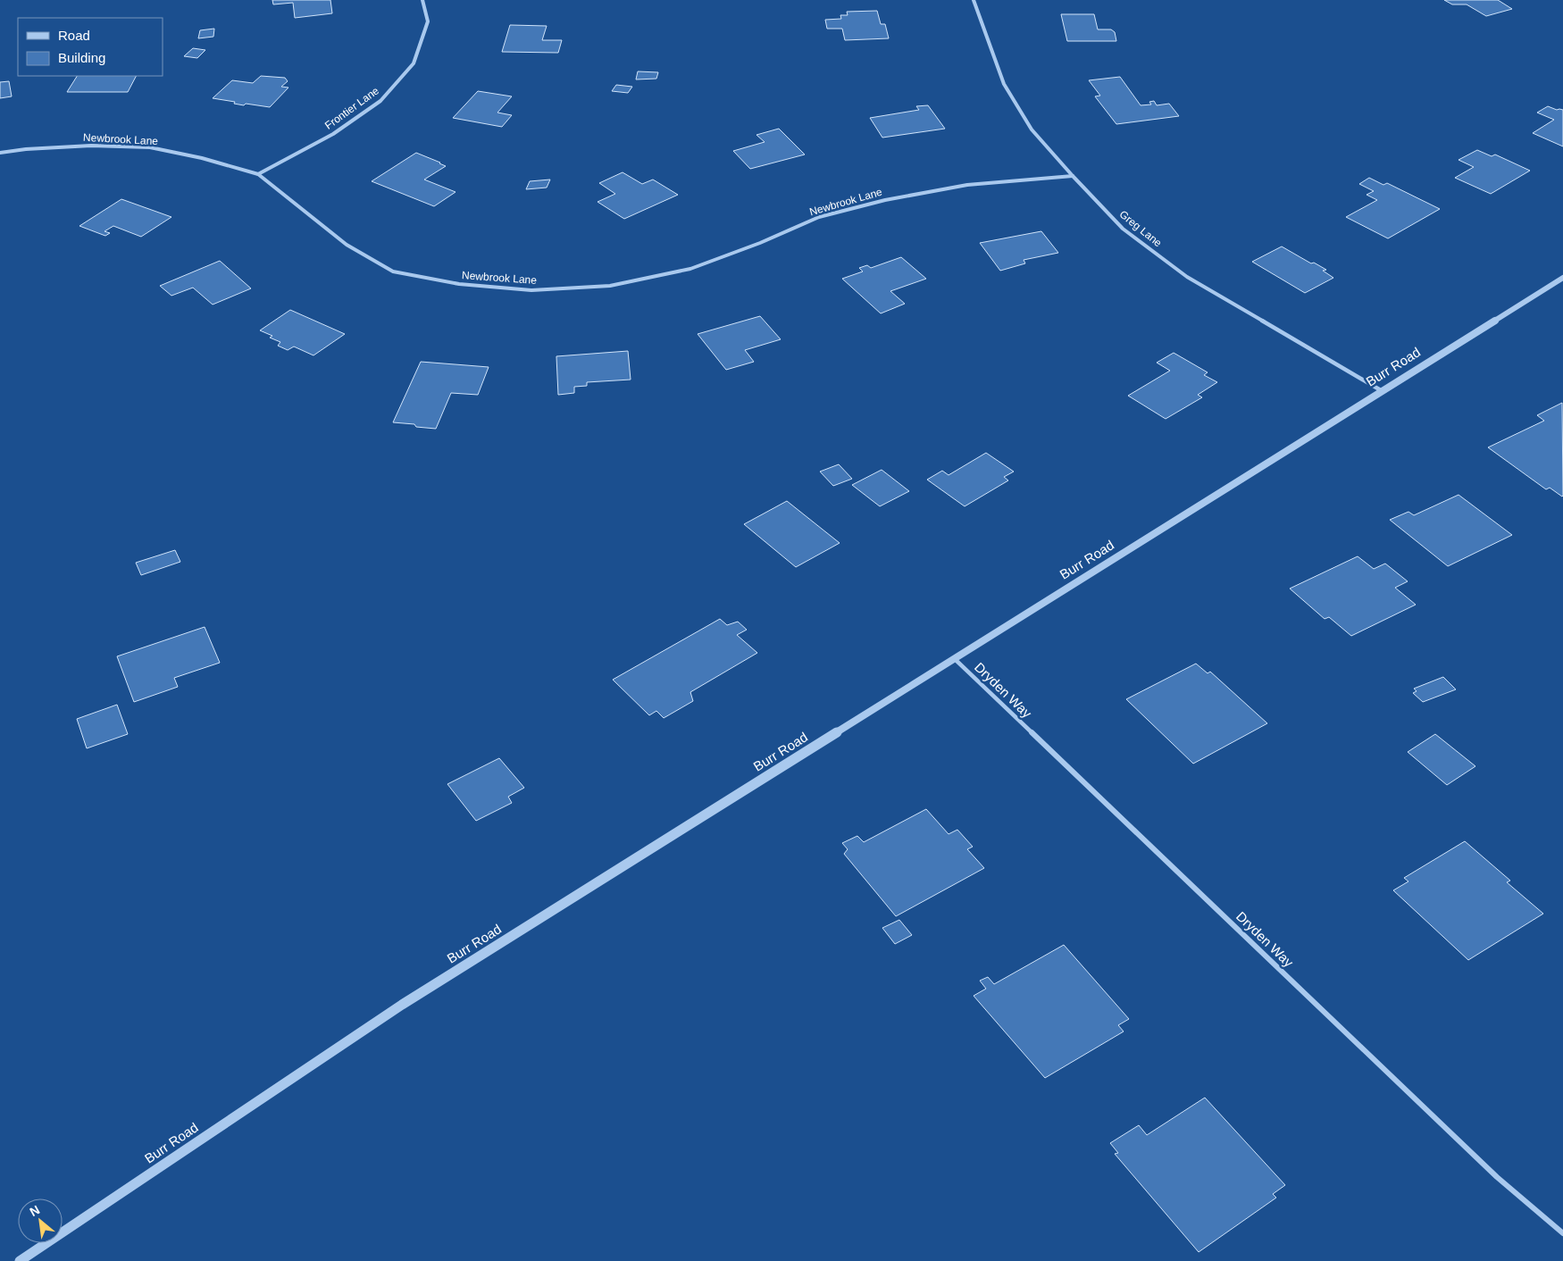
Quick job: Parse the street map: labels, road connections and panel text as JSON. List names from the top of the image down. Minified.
{"streets":{"street":["Frontier Lane","Newbrook Lane","Greg Lane","Burr Road","Dryden Way"]},"crossings":[["Frontier Lane","Newbrook Lane"],["Newbrook Lane","Greg Lane"],["Greg Lane","Burr Road"],["Burr Road","Dryden Way"]],"legend":["Road","Building"],"north":"top left"}
